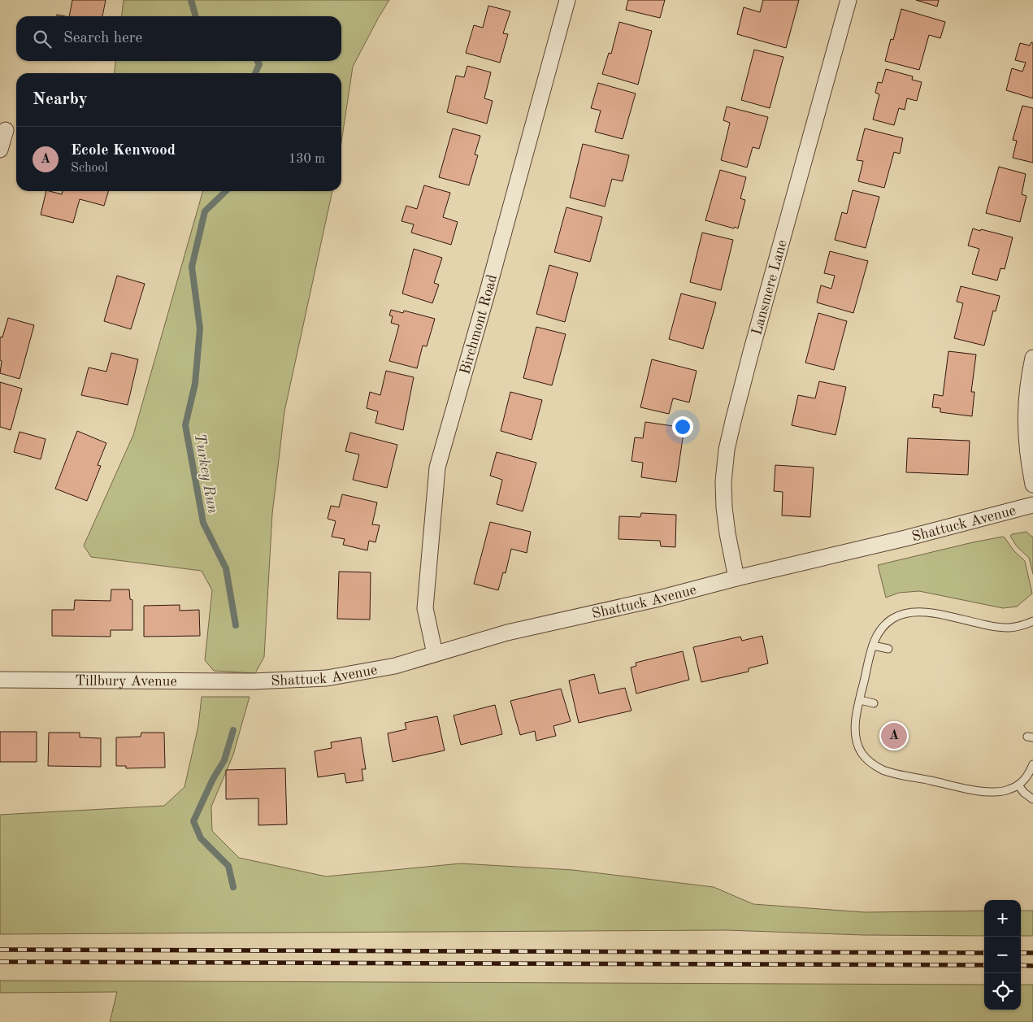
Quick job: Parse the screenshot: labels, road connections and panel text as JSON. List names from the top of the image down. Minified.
{"streets":{"street":["Lansmere Lane","Birchmont Road","Shattuck Avenue","Tillbury Avenue"]},"crossings":[["Lansmere Lane","Shattuck Avenue"],["Birchmont Road","Shattuck Avenue"],["Shattuck Avenue","Tillbury Avenue"]],"water":["Turkey Run"],"page":{"search":"Search here","heading":"Nearby","list":[{"mark":"A","name":"Ecole Kenwood","note":"School","value":"130 m"}],"pins":"A","map_buttons":["+","−"]}}
